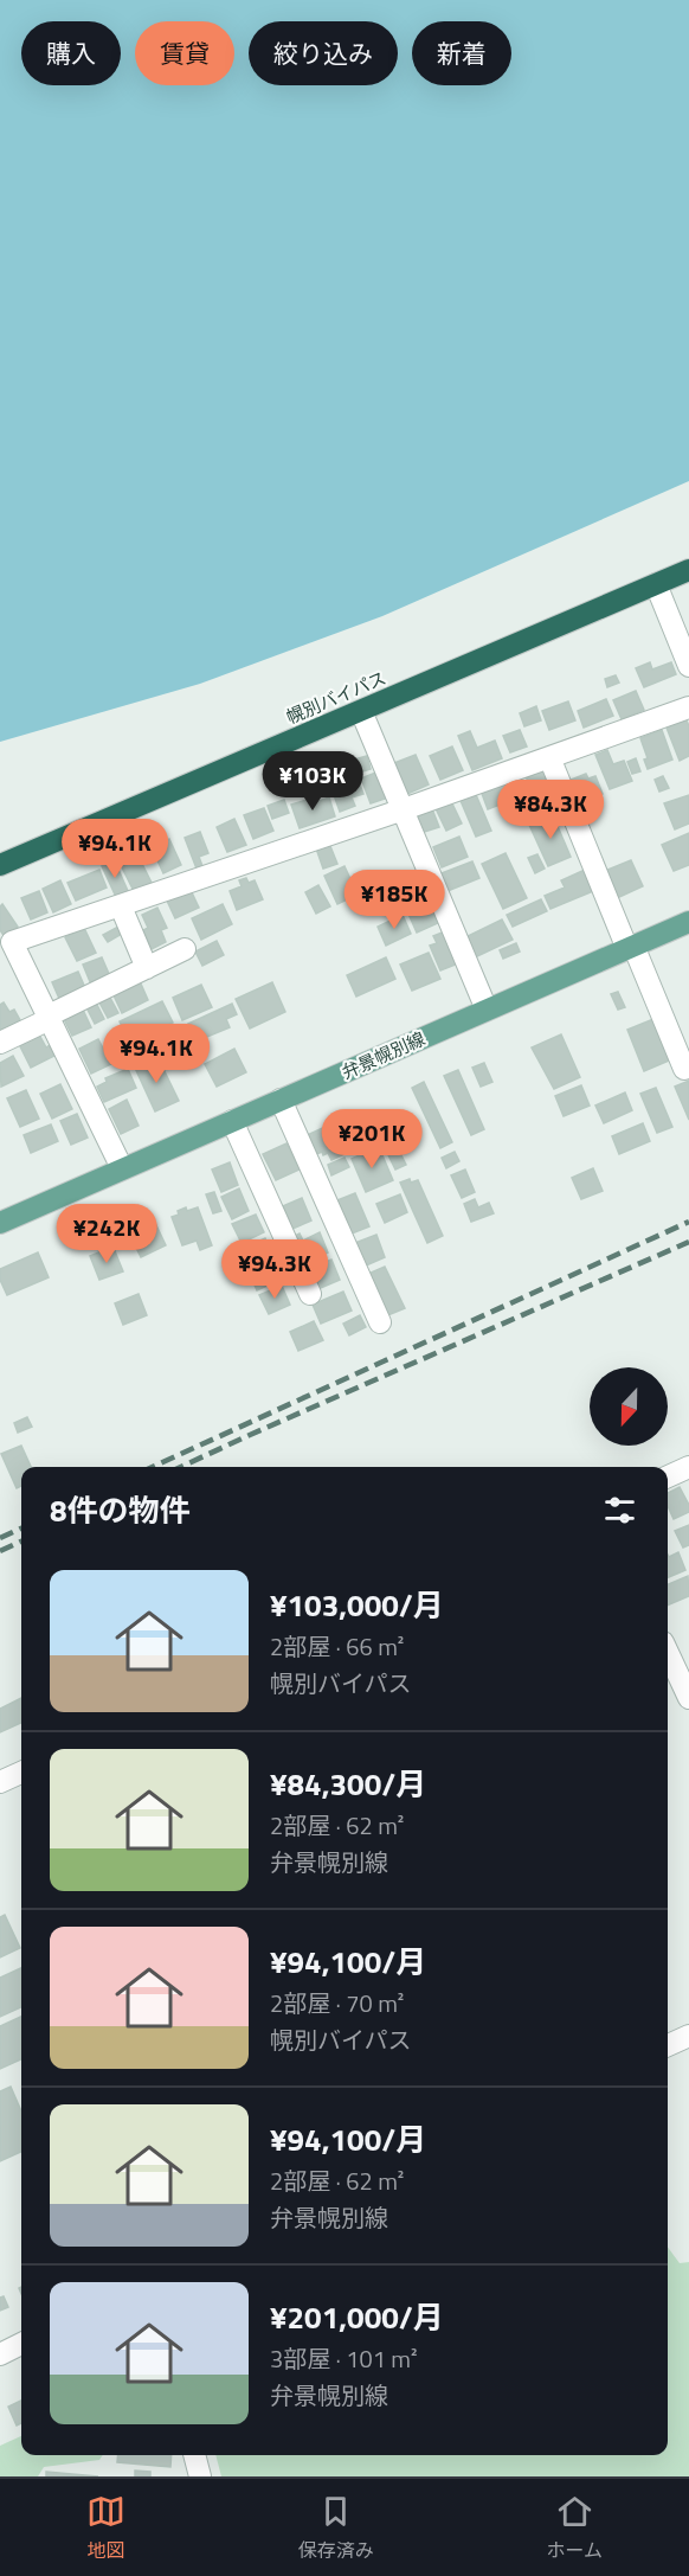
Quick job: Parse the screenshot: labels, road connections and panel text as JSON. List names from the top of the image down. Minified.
{"streets":{"highway":["幌別バイパス"],"main road":["弁景幌別線"]},"north":"bottom","page":{"chip":["購入","賃貸","絞り込み","新着"],"price":["¥103K","¥84.3K","¥94.1K","¥185K","¥94.1K","¥201K","¥242K","¥94.3K"],"heading":"8件の物件","list":[{"name":"¥103,000/月","note":"2部屋 · 66 m² · 幌別バイパス"},{"name":"¥84,300/月","note":"2部屋 · 62 m² · 弁景幌別線"},{"name":"¥94,100/月","note":"2部屋 · 70 m² · 幌別バイパス"},{"name":"¥94,100/月","note":"2部屋 · 62 m² · 弁景幌別線"},{"name":"¥201,000/月","note":"3部屋 · 101 m² · 弁景幌別線"}],"tabs":["地図","保存済み","ホーム"]}}
